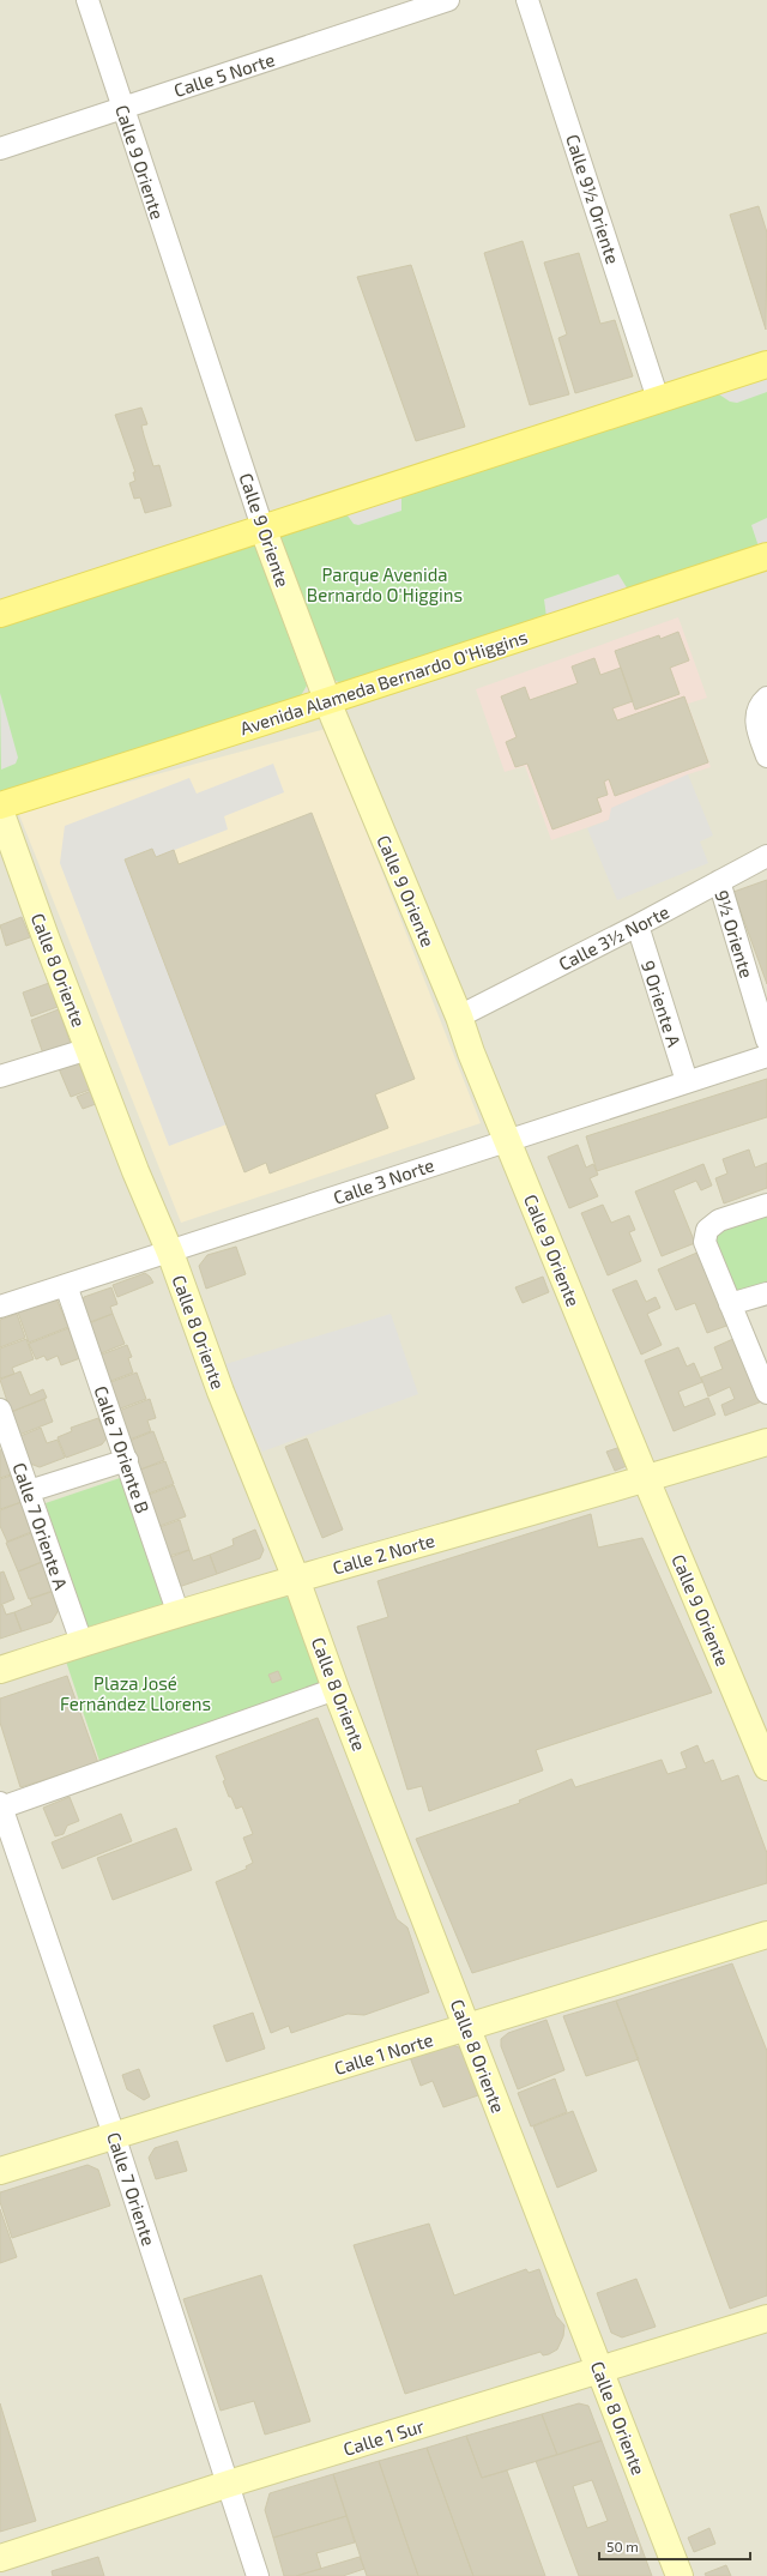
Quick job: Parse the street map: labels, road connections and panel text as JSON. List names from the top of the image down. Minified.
{"streets":{"main road":["Avenida Alameda Bernardo O'Higgins"],"street":["Calle 5 Norte","Calle 9 Oriente","Calle 9½ Oriente","9½ Oriente","Calle 3½ Norte","Calle 8 Oriente","9 Oriente A","Calle 3 Norte","Calle 7 Oriente B","Calle 7 Oriente A","Calle 2 Norte","Calle 1 Norte","Calle 7 Oriente","Calle 1 Sur"]},"crossings":[["Calle 5 Norte","Calle 9 Oriente"],["Calle 9 Oriente","Avenida Alameda Bernardo O'Higgins"],["Calle 9 Oriente","Calle 3½ Norte"],["Calle 9 Oriente","Calle 3 Norte"],["Calle 9 Oriente","Calle 2 Norte"],["9½ Oriente","Calle 3½ Norte"],["Calle 3½ Norte","9 Oriente A"],["Calle 8 Oriente","Calle 3 Norte"],["Calle 8 Oriente","Calle 2 Norte"],["Calle 8 Oriente","Calle 1 Norte"],["Calle 8 Oriente","Calle 1 Sur"],["9 Oriente A","Calle 3 Norte"],["Calle 3 Norte","Calle 7 Oriente B"],["Calle 7 Oriente B","Calle 2 Norte"],["Calle 7 Oriente A","Calle 2 Norte"],["Calle 1 Norte","Calle 7 Oriente"],["Calle 7 Oriente","Calle 1 Sur"]],"parks":["Parque Avenida Bernardo O'Higgins","Plaza José Fernández Llorens"],"scale_bar":"50 m"}
